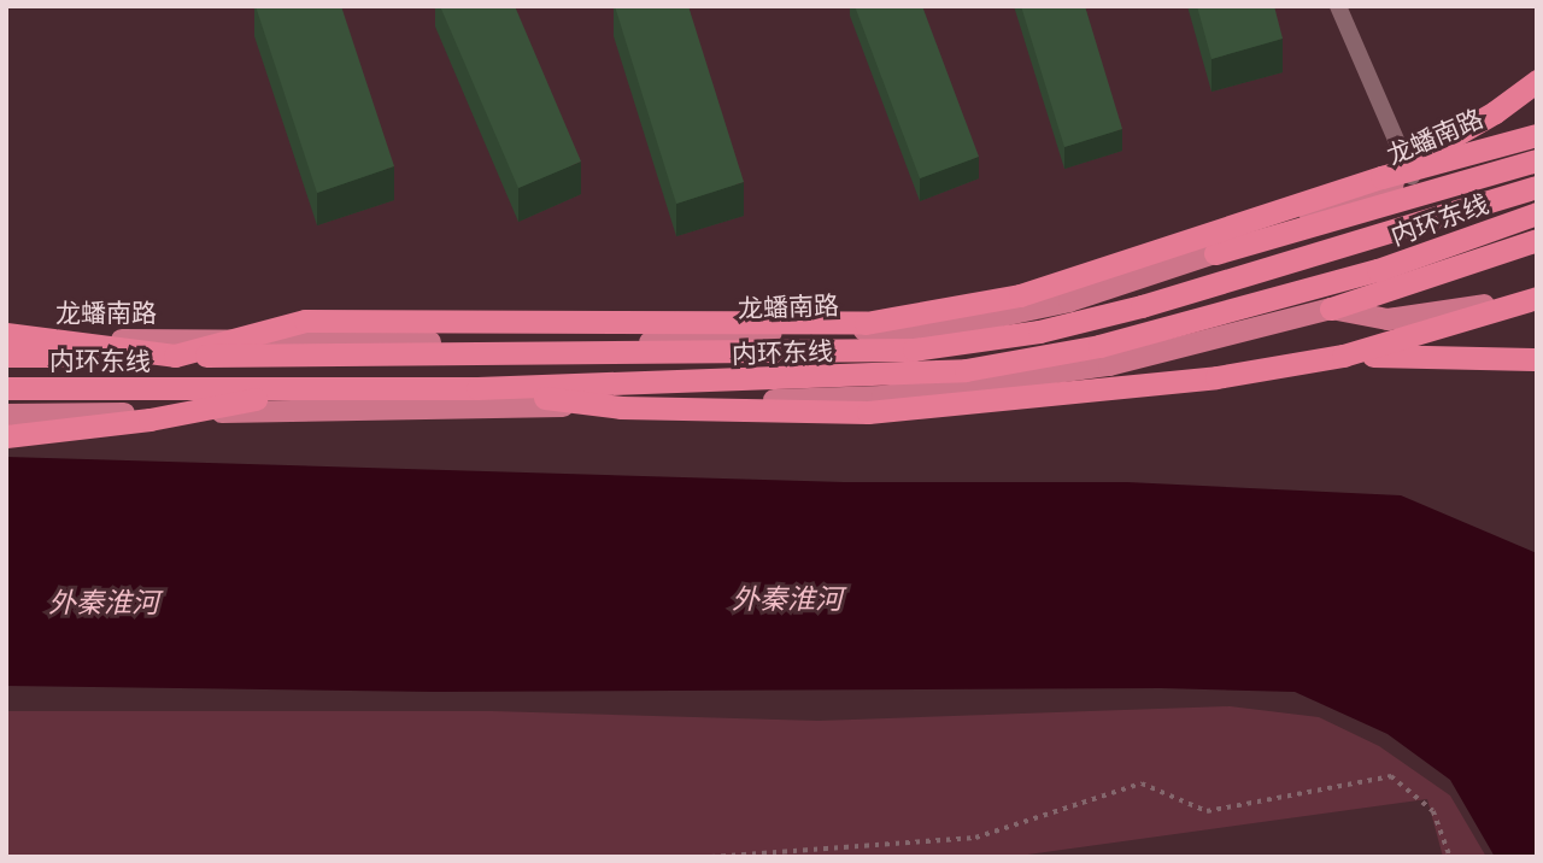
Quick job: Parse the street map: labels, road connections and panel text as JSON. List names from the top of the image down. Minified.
{"streets":{"highway":["内环东线"],"main road":["龙蟠南路"]},"crossings":[["龙蟠南路","内环东线"]],"water":["外秦淮河"]}
